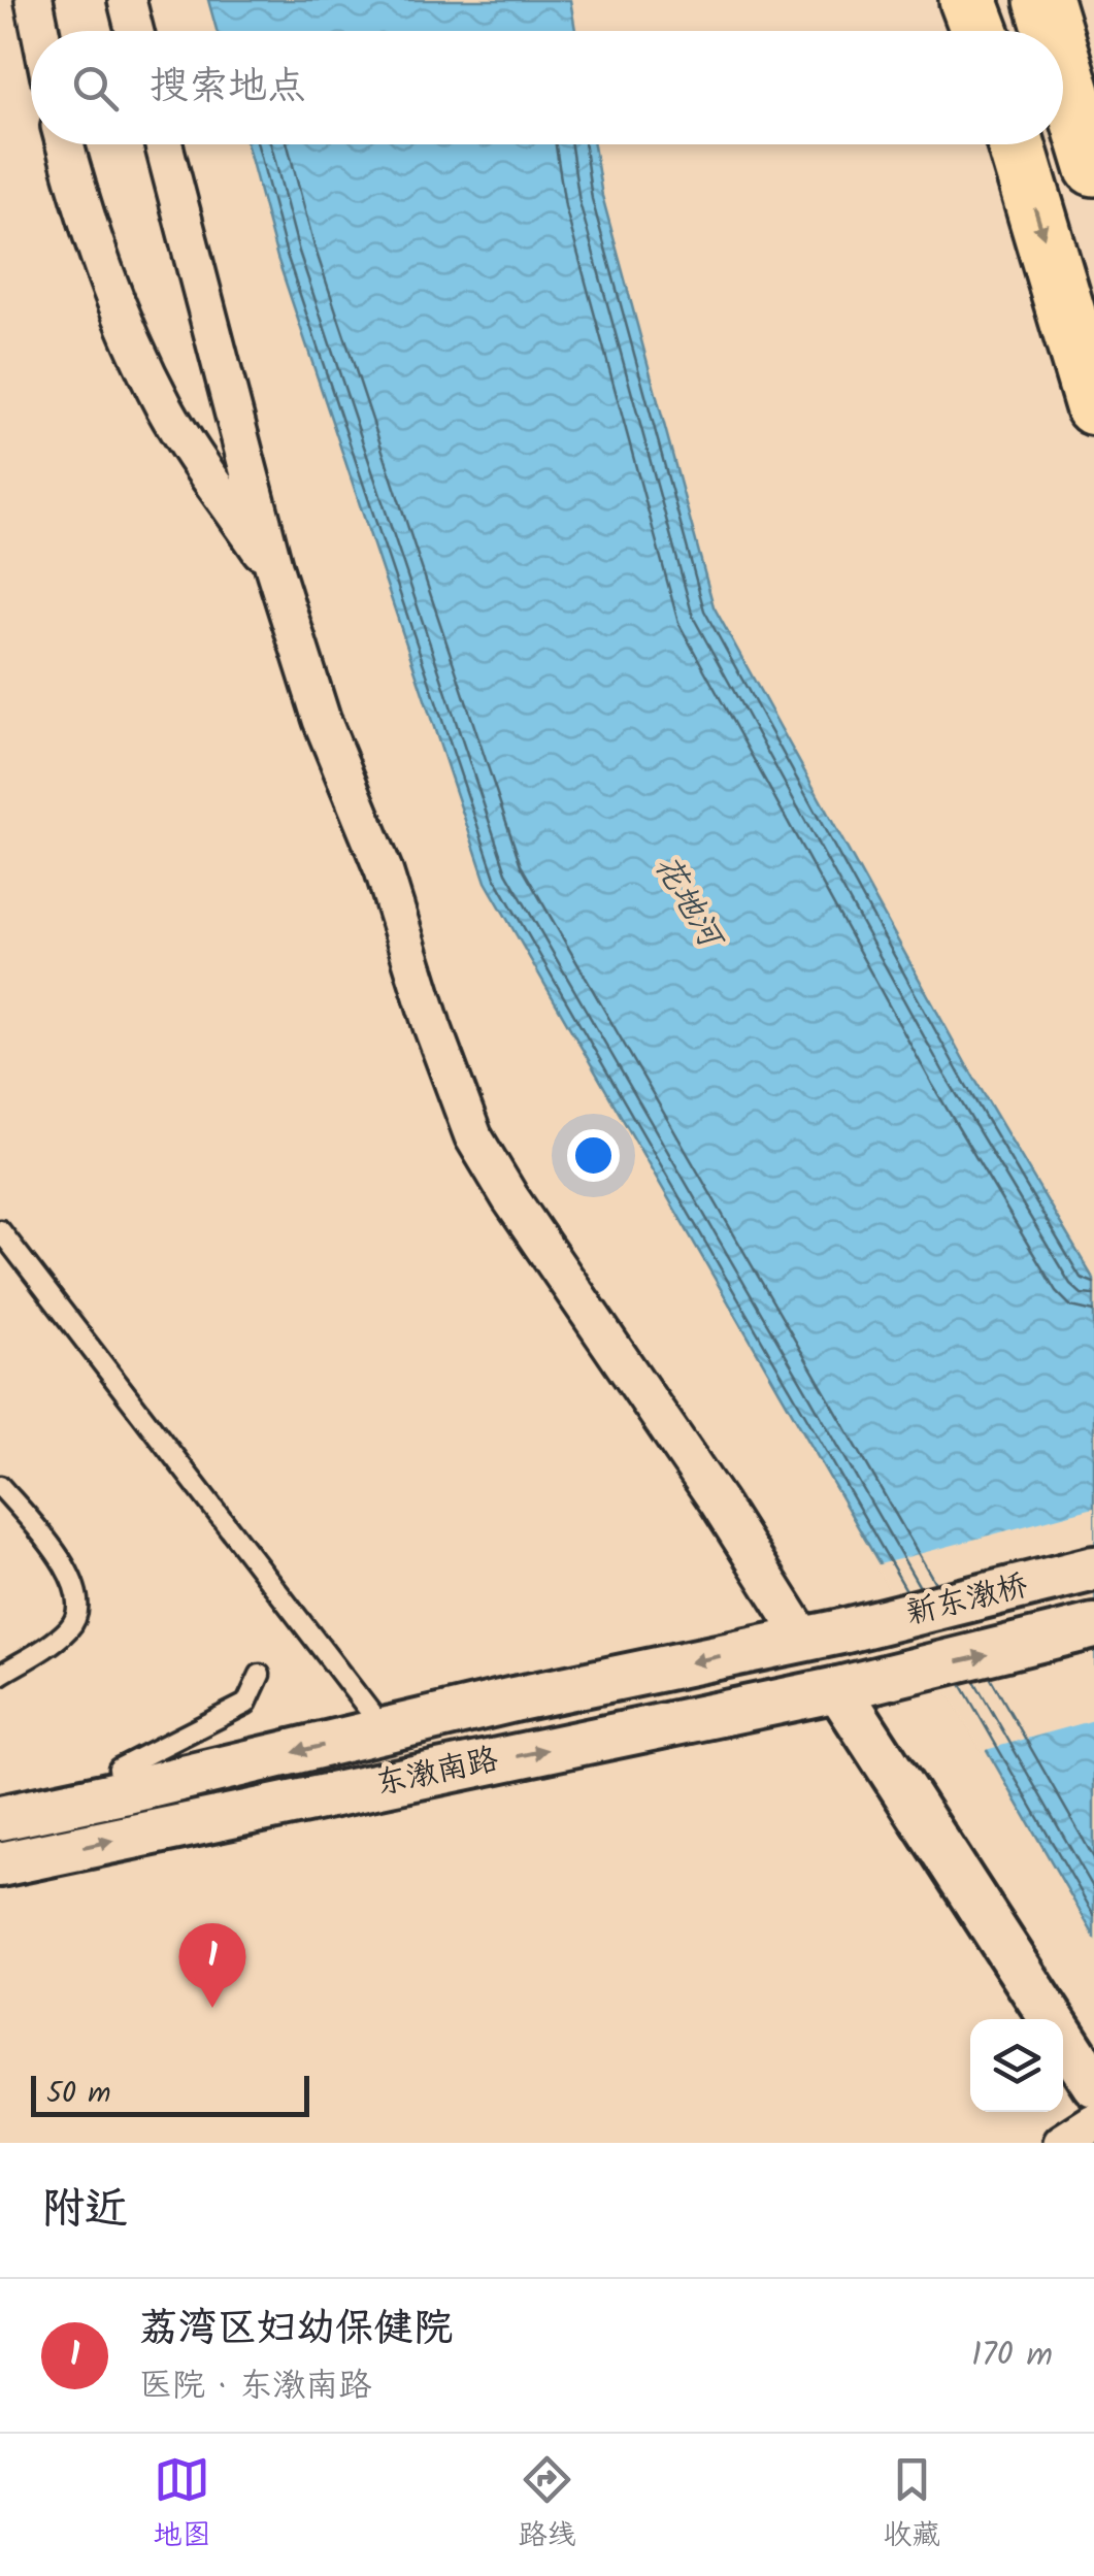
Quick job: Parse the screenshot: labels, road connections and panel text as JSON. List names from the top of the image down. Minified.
{"streets":{"street":["新东漖桥","东漖南路"]},"crossings":[["新东漖桥","东漖南路"]],"water":["花地河"],"scale_bar":"50 m","page":{"search":"搜索地点","pins":"1","scale":"50 m","heading":"附近","list":[{"mark":"1","name":"荔湾区妇幼保健院","note":"医院 · 东漖南路","value":"170 m"}],"nav":["地图","路线","收藏"]}}
